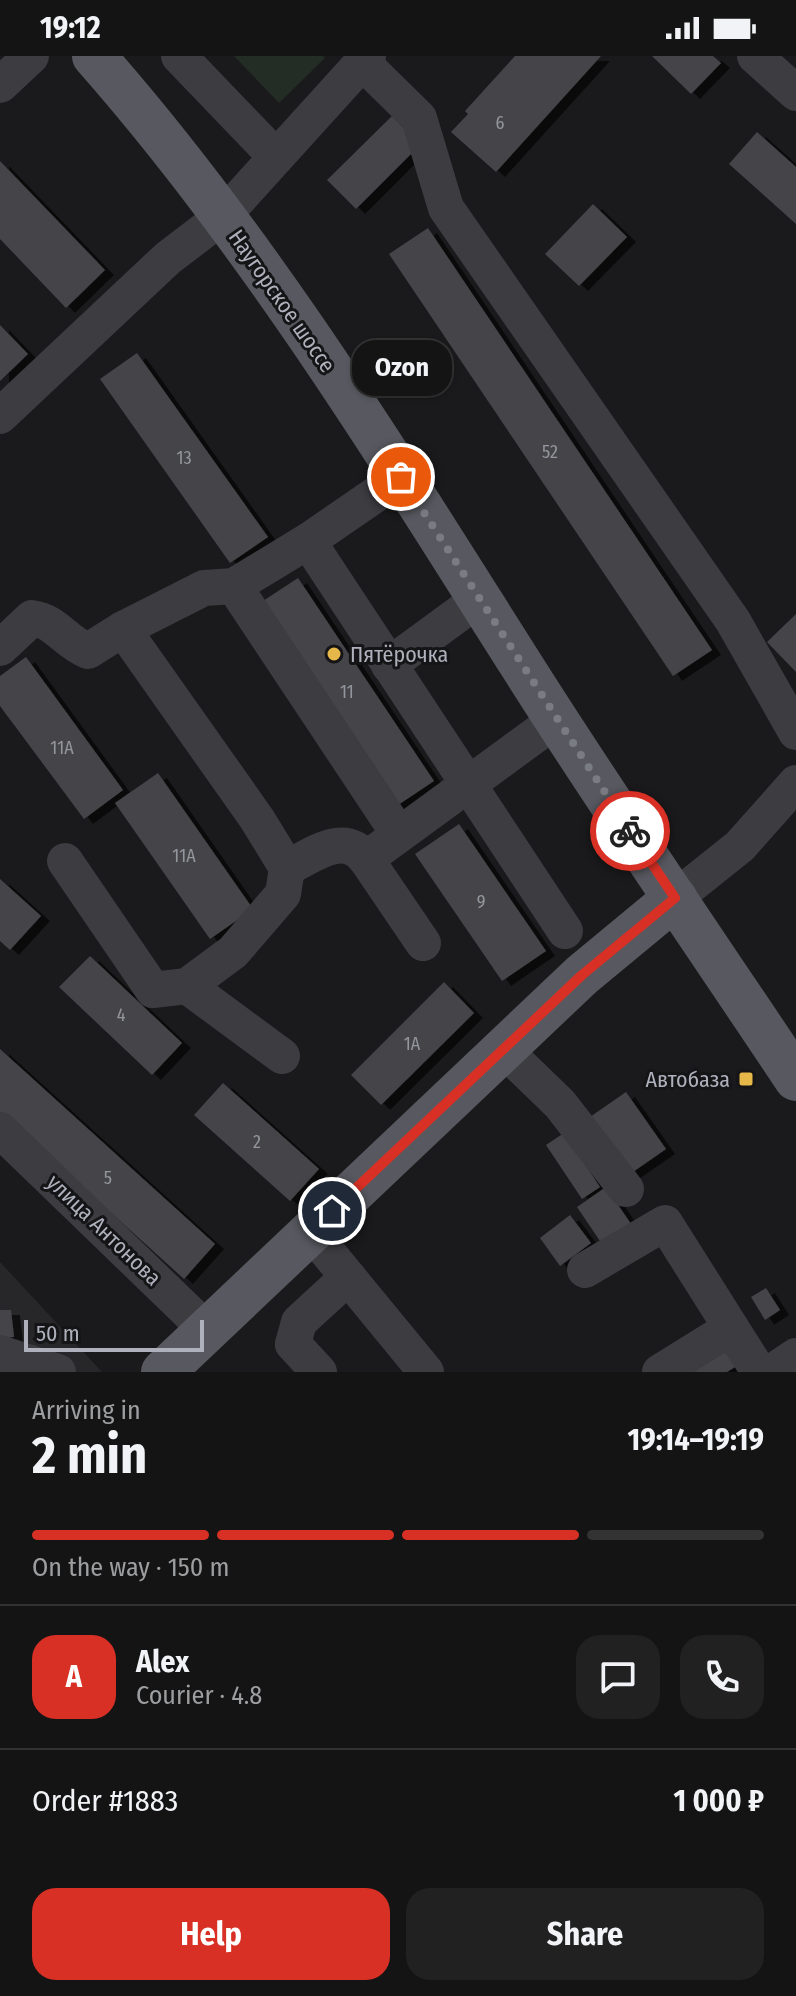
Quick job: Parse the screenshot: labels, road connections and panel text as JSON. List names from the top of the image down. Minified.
{"streets":{"main road":["Наугорское шоссе"],"street":["улица Антонова"]},"places":{"other":["Ozon","Пятёрочка"],"transit":["Автобаза"]},"house_numbers":["6","52","13","11","11А","11А","9","4","1А","2","5"],"scale_bar":"50 m","page":{"status":"19:12","bubble":"Ozon","scale":"50 m","heading":["2 min","Arriving in","19:14–19:19"],"panel":["Alex","Courier · 4.8","Order #1883","1 000 ₽"],"bar":"On the way · 150 m","round":"A","buttons":["Help","Share"]}}
